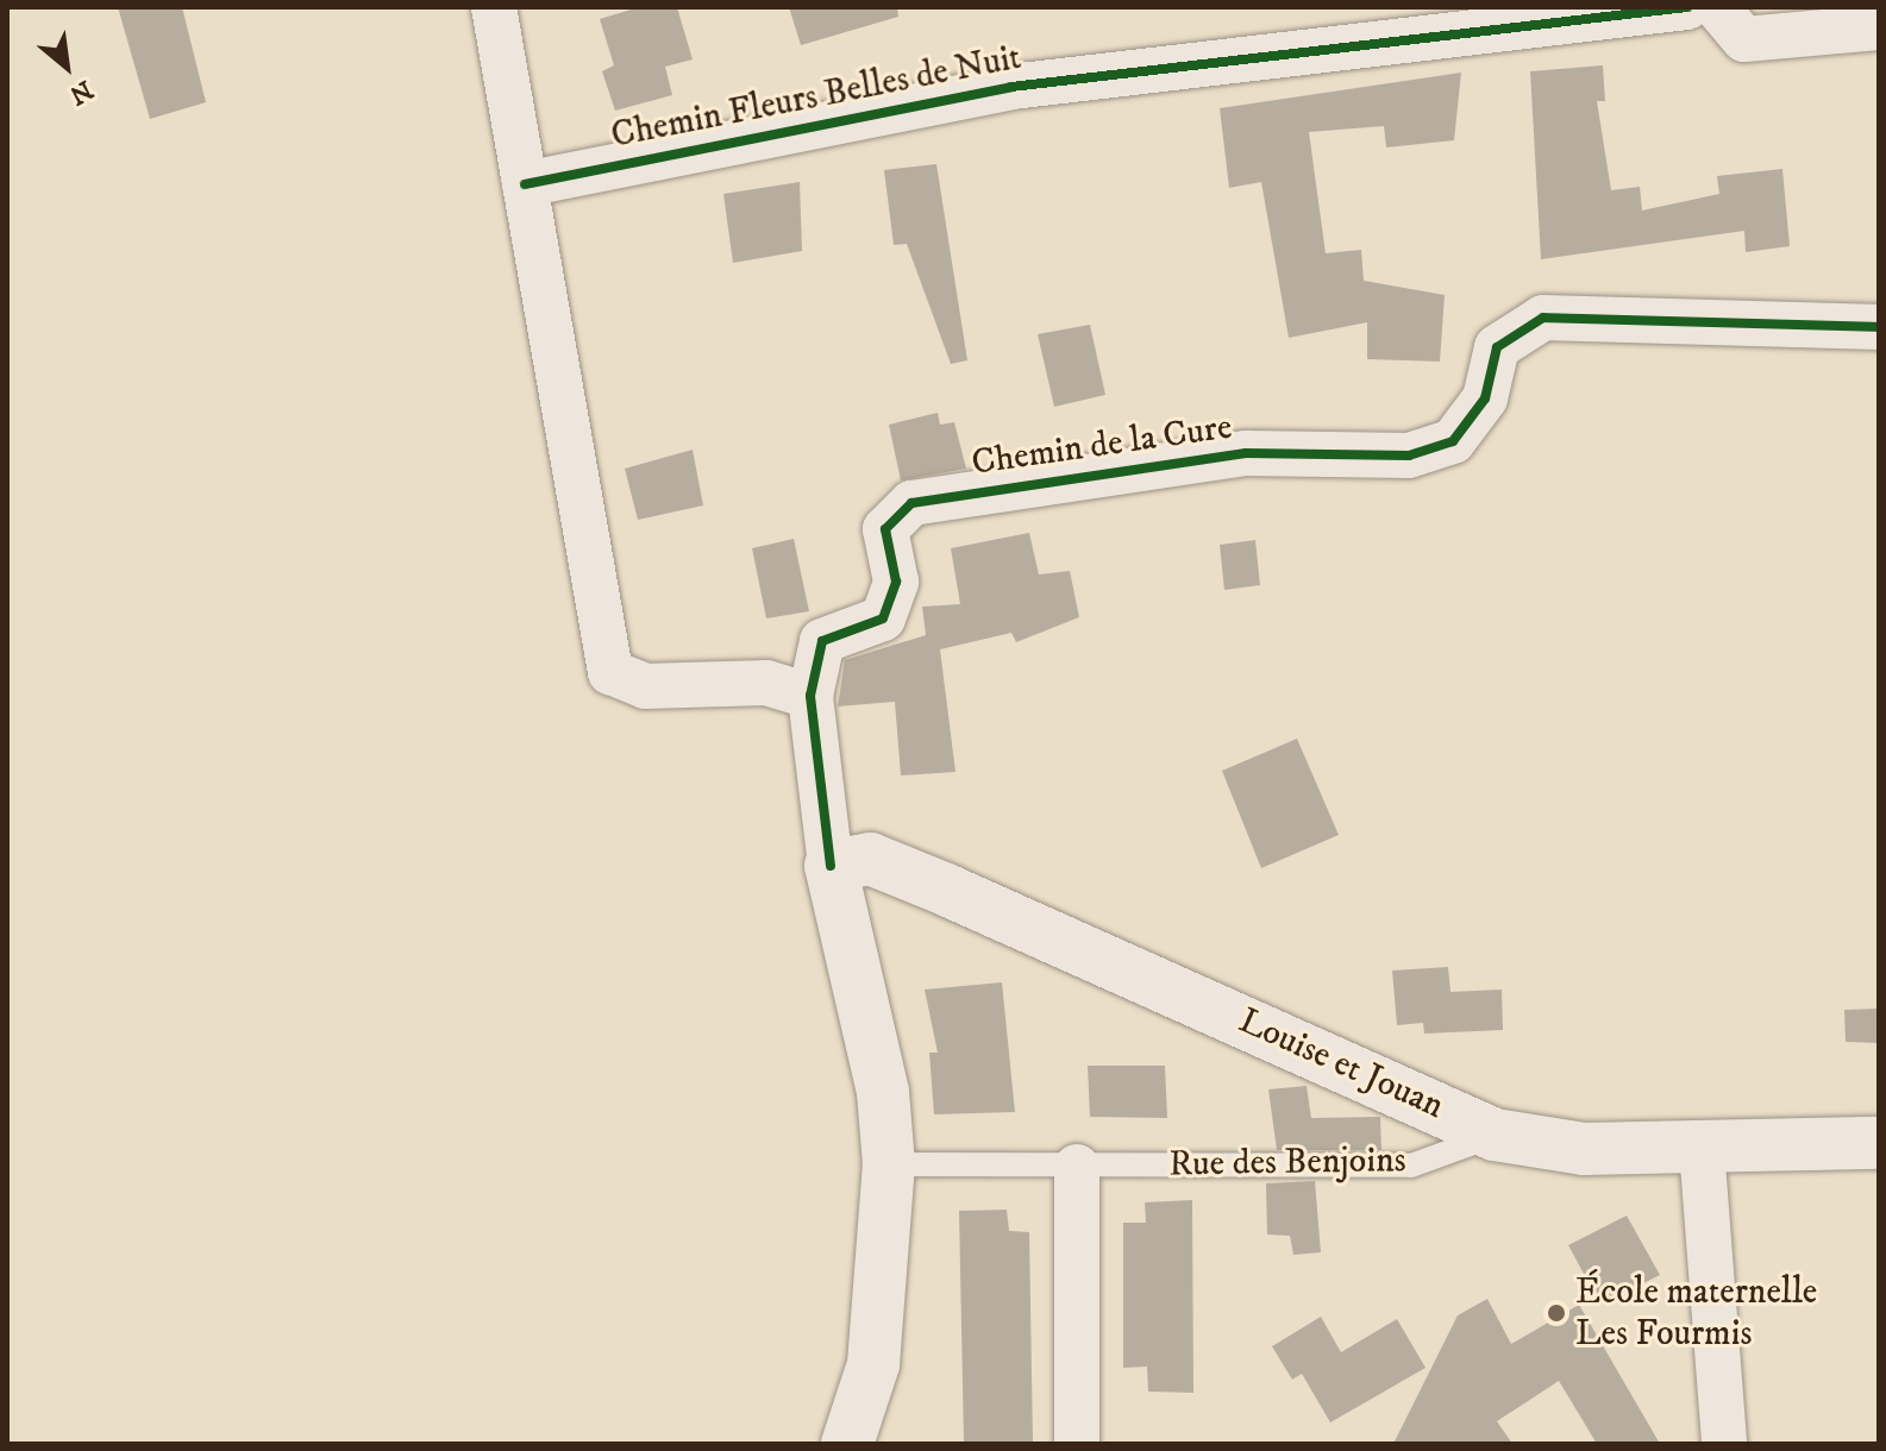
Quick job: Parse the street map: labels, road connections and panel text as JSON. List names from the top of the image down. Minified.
{"streets":{"main road":["Louise et Jouan"],"street":["Chemin Fleurs Belles de Nuit","Chemin de la Cure"],"lane":["Rue des Benjoins"]},"crossings":[["Chemin de la Cure","Louise et Jouan"],["Louise et Jouan","Rue des Benjoins"]],"places":["École maternelle Les Fourmis"],"north":"bottom right"}
